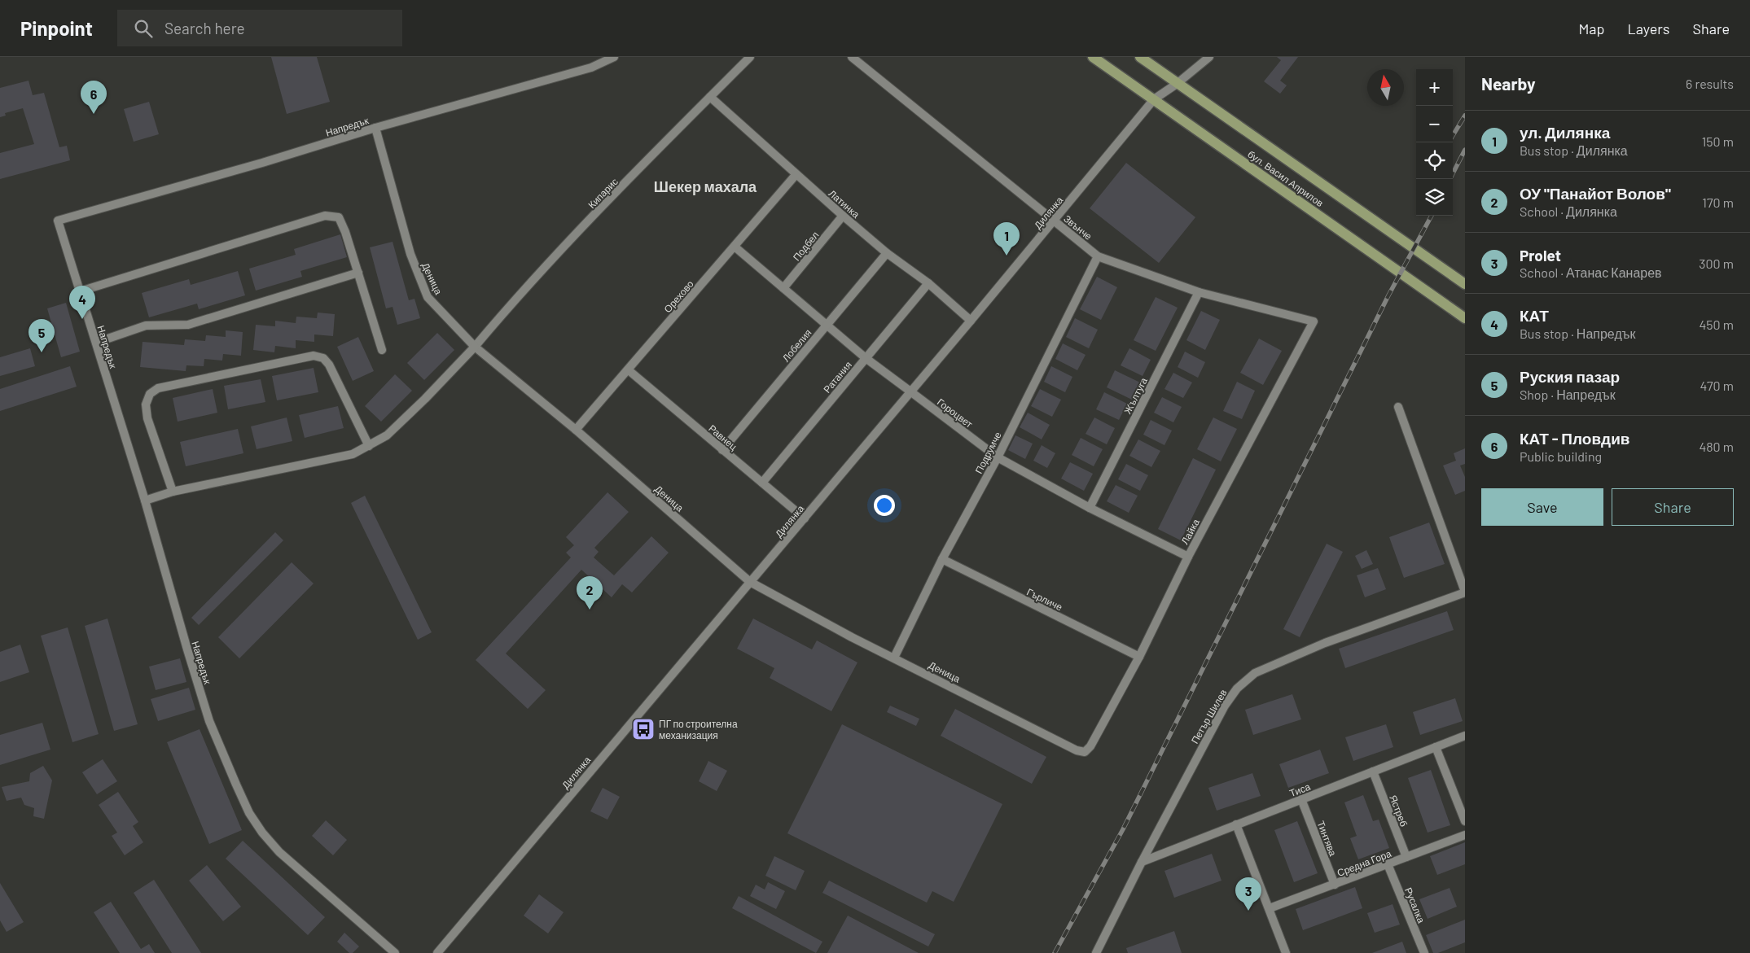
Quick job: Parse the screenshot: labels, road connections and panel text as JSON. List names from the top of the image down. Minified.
{"streets":{"main road":["бул. Васил Априлов"],"street":["Напредък","Кипарис","Латинка","Дилянка","Звънче","Подбел","Деница","Орехово","Лобелия","Ратания","Жълтуга","Гороцвет","Равнец","Подрумче","Лайка","Гърличе","Петър Шилев","Тиса","Ястреб","Тинтява","Средна Гора","Русалка"]},"crossings":[["Напредък","Кипарис"],["Напредък","Деница"],["бул. Васил Априлов","Дилянка"],["Кипарис","Латинка"],["Кипарис","Деница"],["Латинка","Дилянка"],["Латинка","Подбел"],["Латинка","Орехово"],["Латинка","Лобелия"],["Латинка","Ратания"],["Дилянка","Звънче"],["Дилянка","Деница"],["Дилянка","Гороцвет"],["Дилянка","Равнец"],["Звънче","Жълтуга"],["Звънче","Подрумче"],["Звънче","Лайка"],["Подбел","Гороцвет"],["Деница","Орехово"],["Деница","Подрумче"],["Деница","Лайка"],["Орехово","Гороцвет"],["Орехово","Равнец"],["Лобелия","Гороцвет"],["Лобелия","Равнец"],["Ратания","Гороцвет"],["Ратания","Равнец"],["Жълтуга","Гороцвет"],["Гороцвет","Подрумче"],["Гороцвет","Лайка"],["Подрумче","Гърличе"],["Лайка","Гърличе"],["Петър Шилев","Тиса"],["Тиса","Ястреб"],["Тиса","Тинтява"],["Ястреб","Средна Гора"],["Тинтява","Средна Гора"],["Средна Гора","Русалка"]],"districts":["Шекер махала"],"places":{"bus stop":["ПГ по строителна механизация"]},"north":"top","page":{"header":"Pinpoint","search":"Search here","nav":["Map","Layers","Share"],"heading":["Nearby","6 results"],"map_buttons":["+","−"],"pins":["6","1","4","5","2","3"],"list":[{"mark":"1","name":"ул. Дилянка","note":"Bus stop · Дилянка","value":"150 m"},{"mark":"2","name":"ОУ \"Панайот Волов\"","note":"School · Дилянка","value":"170 m"},{"mark":"3","name":"Prolet","note":"School · Атанас Канарев","value":"300 m"},{"mark":"4","name":"КАТ","note":"Bus stop · Напредък","value":"450 m"},{"mark":"5","name":"Руския пазар","note":"Shop · Напредък","value":"470 m"},{"mark":"6","name":"КАТ - Пловдив","note":"Public building","value":"480 m"}],"buttons":["Save","Share"]}}
